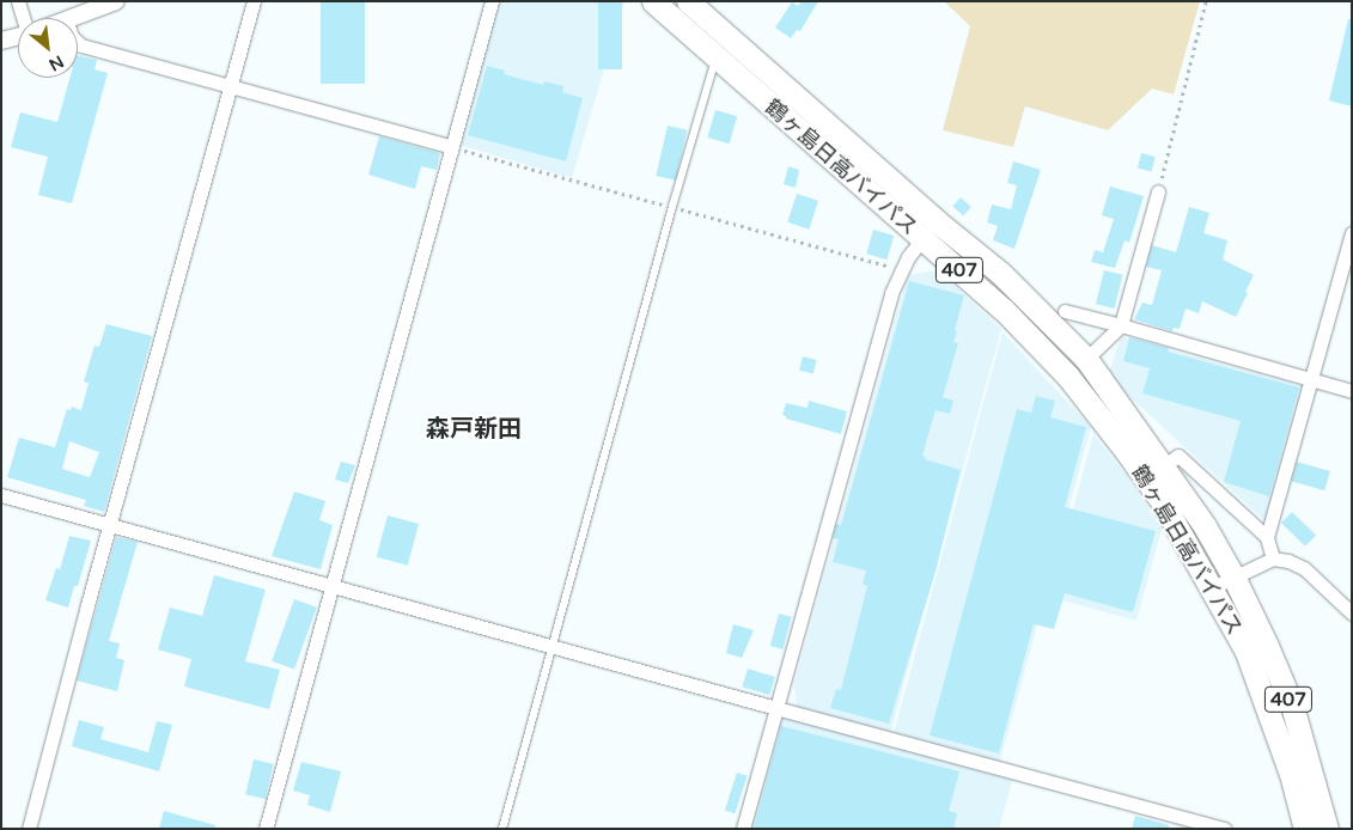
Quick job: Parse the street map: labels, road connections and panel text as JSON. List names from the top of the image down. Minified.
{"streets":{"highway":["鶴ヶ島日高バイパス","407"]},"districts":["森戸新田"],"north":"bottom right"}
